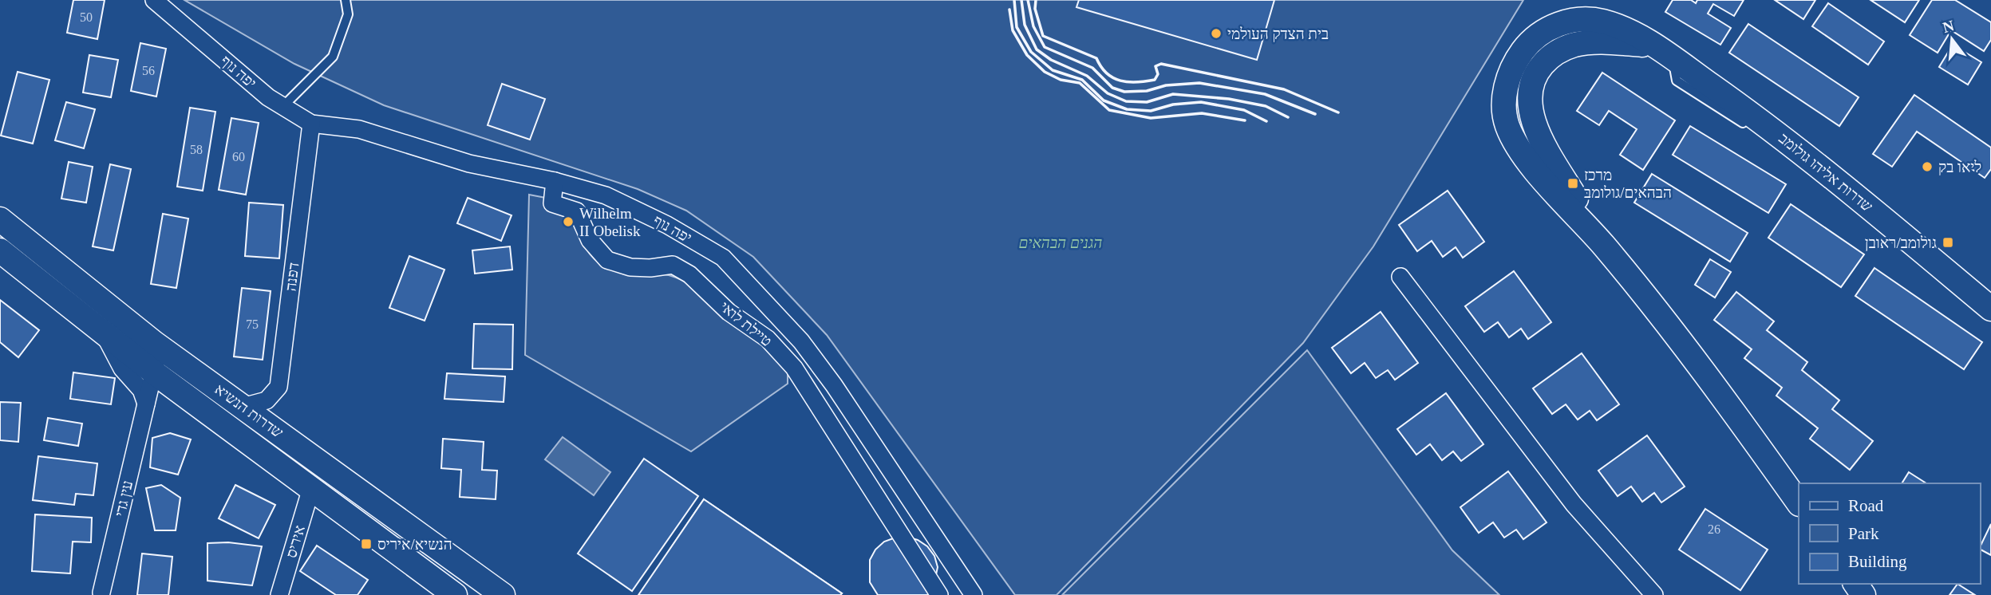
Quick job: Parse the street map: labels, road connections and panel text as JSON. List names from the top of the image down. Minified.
{"streets":{"street":["יפה נוף","שדרות אליהו גולומב","דפנה","טיילת לואי","שדרות הנשיא","עין גדי","איריס"]},"crossings":[["יפה נוף","דפנה"],["יפה נוף","טיילת לואי"],["דפנה","שדרות הנשיא"],["שדרות הנשיא","עין גדי"],["שדרות הנשיא","איריס"]],"parks":["הגנים הבהאים"],"places":{"other":["בית הצדק העולמי","ליאו בק","Wilhelm II Obelisk"],"transit":["מרכז הבהאים/גולומב","גולומב/ראובן","הנשיא/איריס"]},"house_numbers":["50","56","58","60","75","26"],"legend":["Road","Park","Building"],"north":"top"}
